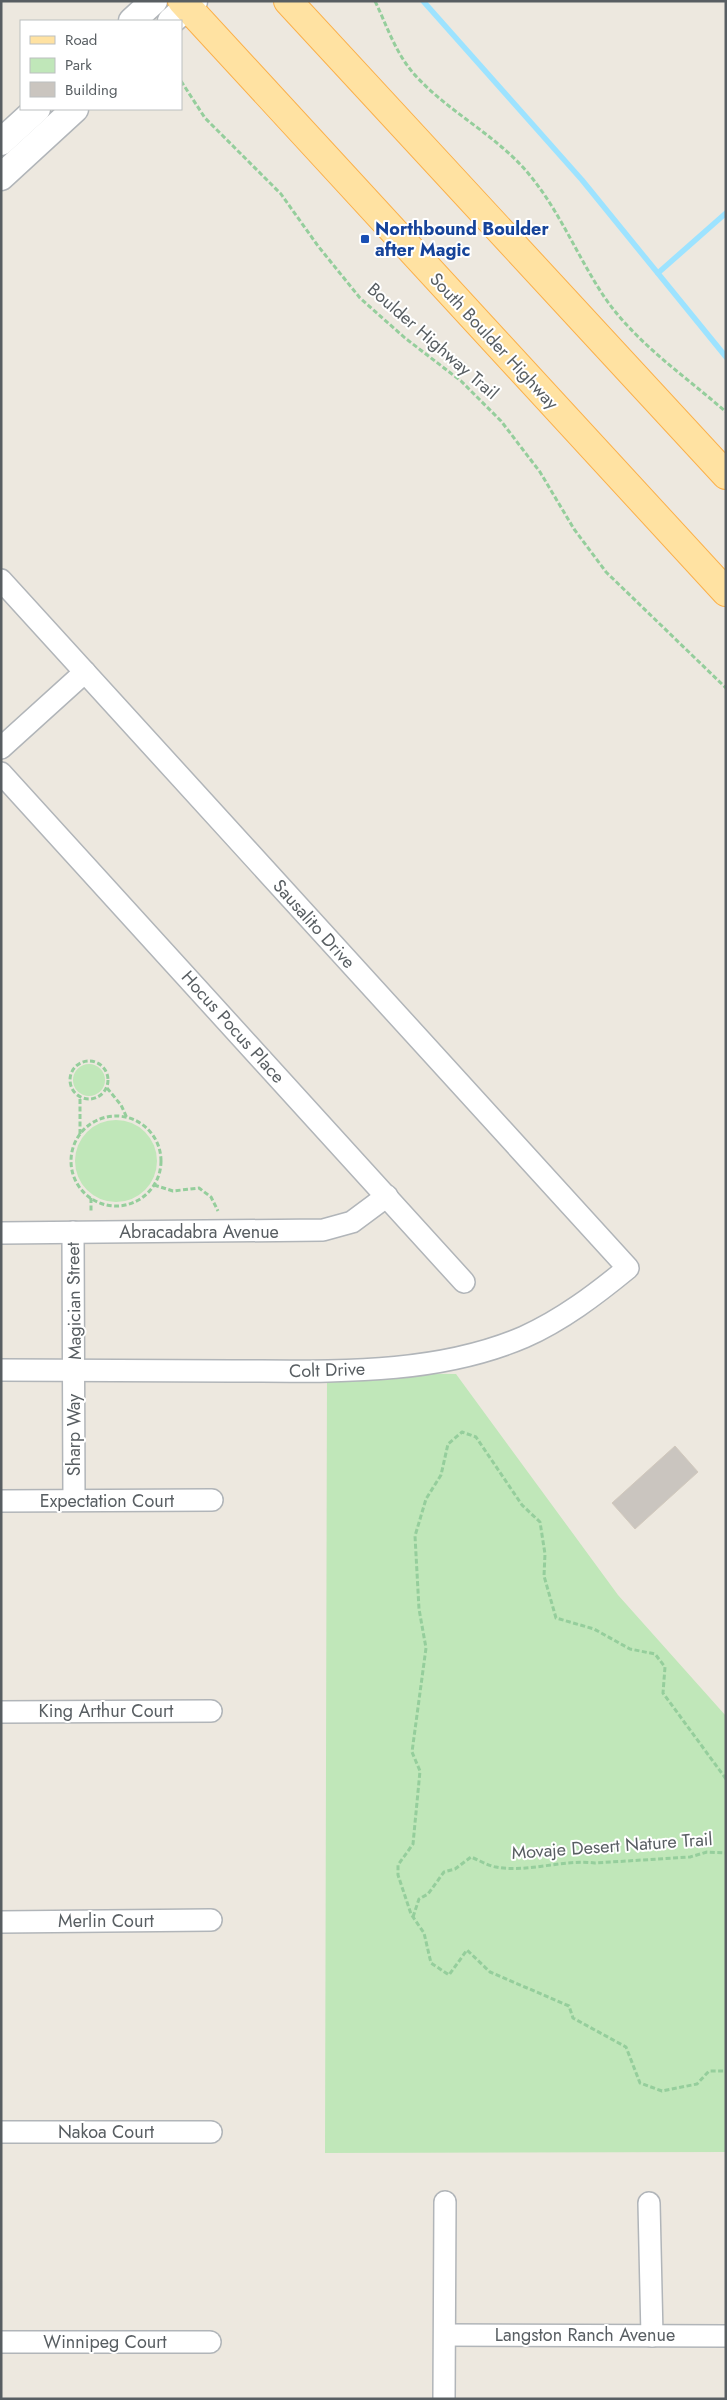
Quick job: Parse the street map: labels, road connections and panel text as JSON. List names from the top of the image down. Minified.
{"streets":{"main road":["South Boulder Highway"],"street":["Sausalito Drive","Hocus Pocus Place","Abracadabra Avenue","Magician Street","Colt Drive","Sharp Way","Expectation Court","King Arthur Court","Merlin Court","Nakoa Court","Langston Ranch Avenue","Winnipeg Court"],"path":["Boulder Highway Trail","Movaje Desert Nature Trail"]},"crossings":[["Sausalito Drive","Colt Drive"],["Hocus Pocus Place","Abracadabra Avenue"],["Abracadabra Avenue","Magician Street"],["Magician Street","Colt Drive"],["Magician Street","Sharp Way"],["Colt Drive","Sharp Way"],["Sharp Way","Expectation Court"]],"places":{"transit":["Northbound Boulder after Magic"]},"legend":["Road","Park","Building"]}
